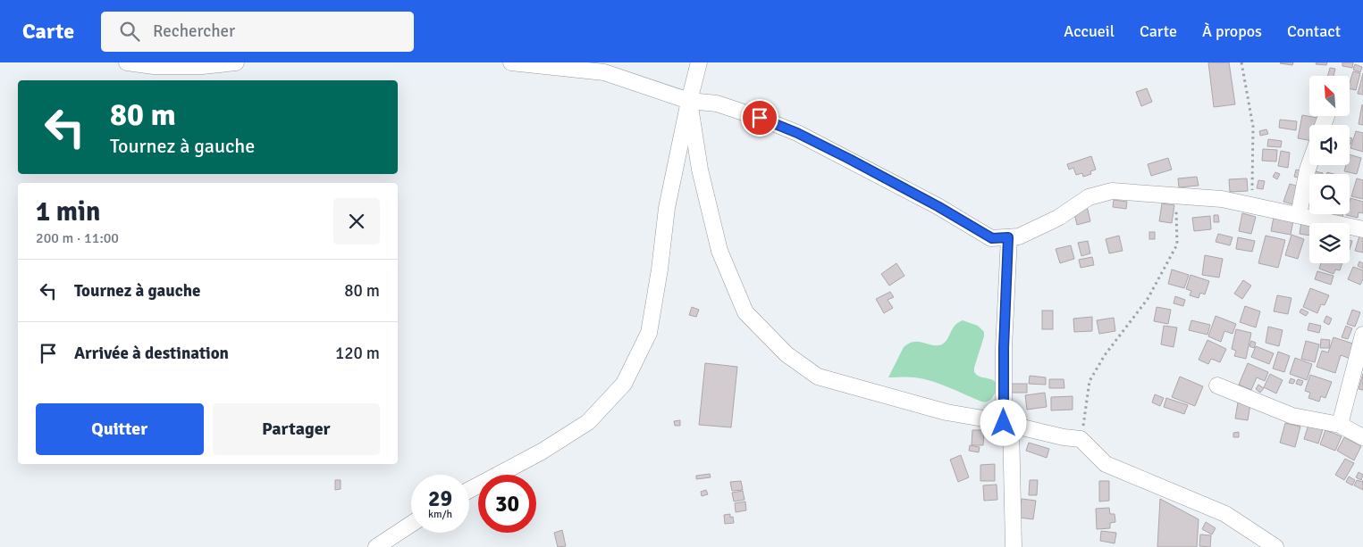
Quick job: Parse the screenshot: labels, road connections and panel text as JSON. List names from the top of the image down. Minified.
{"north":"top left","page":{"header":"Carte","search":"Rechercher","nav":["Accueil","Carte","À propos","Contact"],"turn":["80 m","Tournez à gauche"],"heading":["1 min","200 m · 11:00"],"list":[{"name":"Tournez à gauche","value":"80 m"},{"name":"Arrivée à destination","value":"120 m"}],"buttons":["Quitter","Partager"],"speed":"29 km/h","limit":"30"}}
